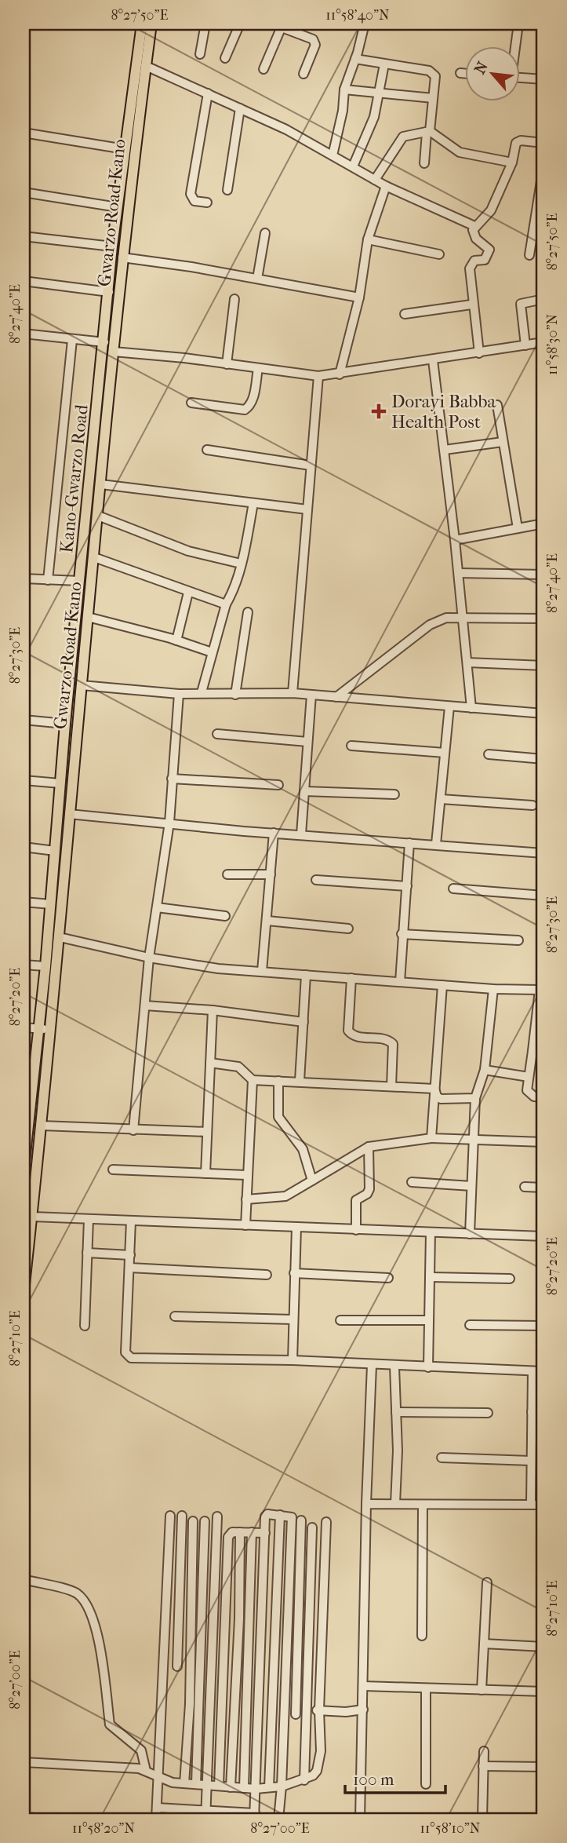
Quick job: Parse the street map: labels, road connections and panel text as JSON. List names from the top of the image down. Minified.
{"streets":{"main road":["Gwarzo Road Kano","Kano-Gwarzo Road"]},"places":{"health":["Dorayi Babba Health Post"]},"scale_bar":"100 m","north":"top left","coordinates":["8°27'50\"E","11°58'40\"N","8°27'40\"E","11°58'30\"N","8°27'30\"E","8°27'20\"E","8°27'10\"E","8°27'00\"E","11°58'20\"N","11°58'10\"N"]}
